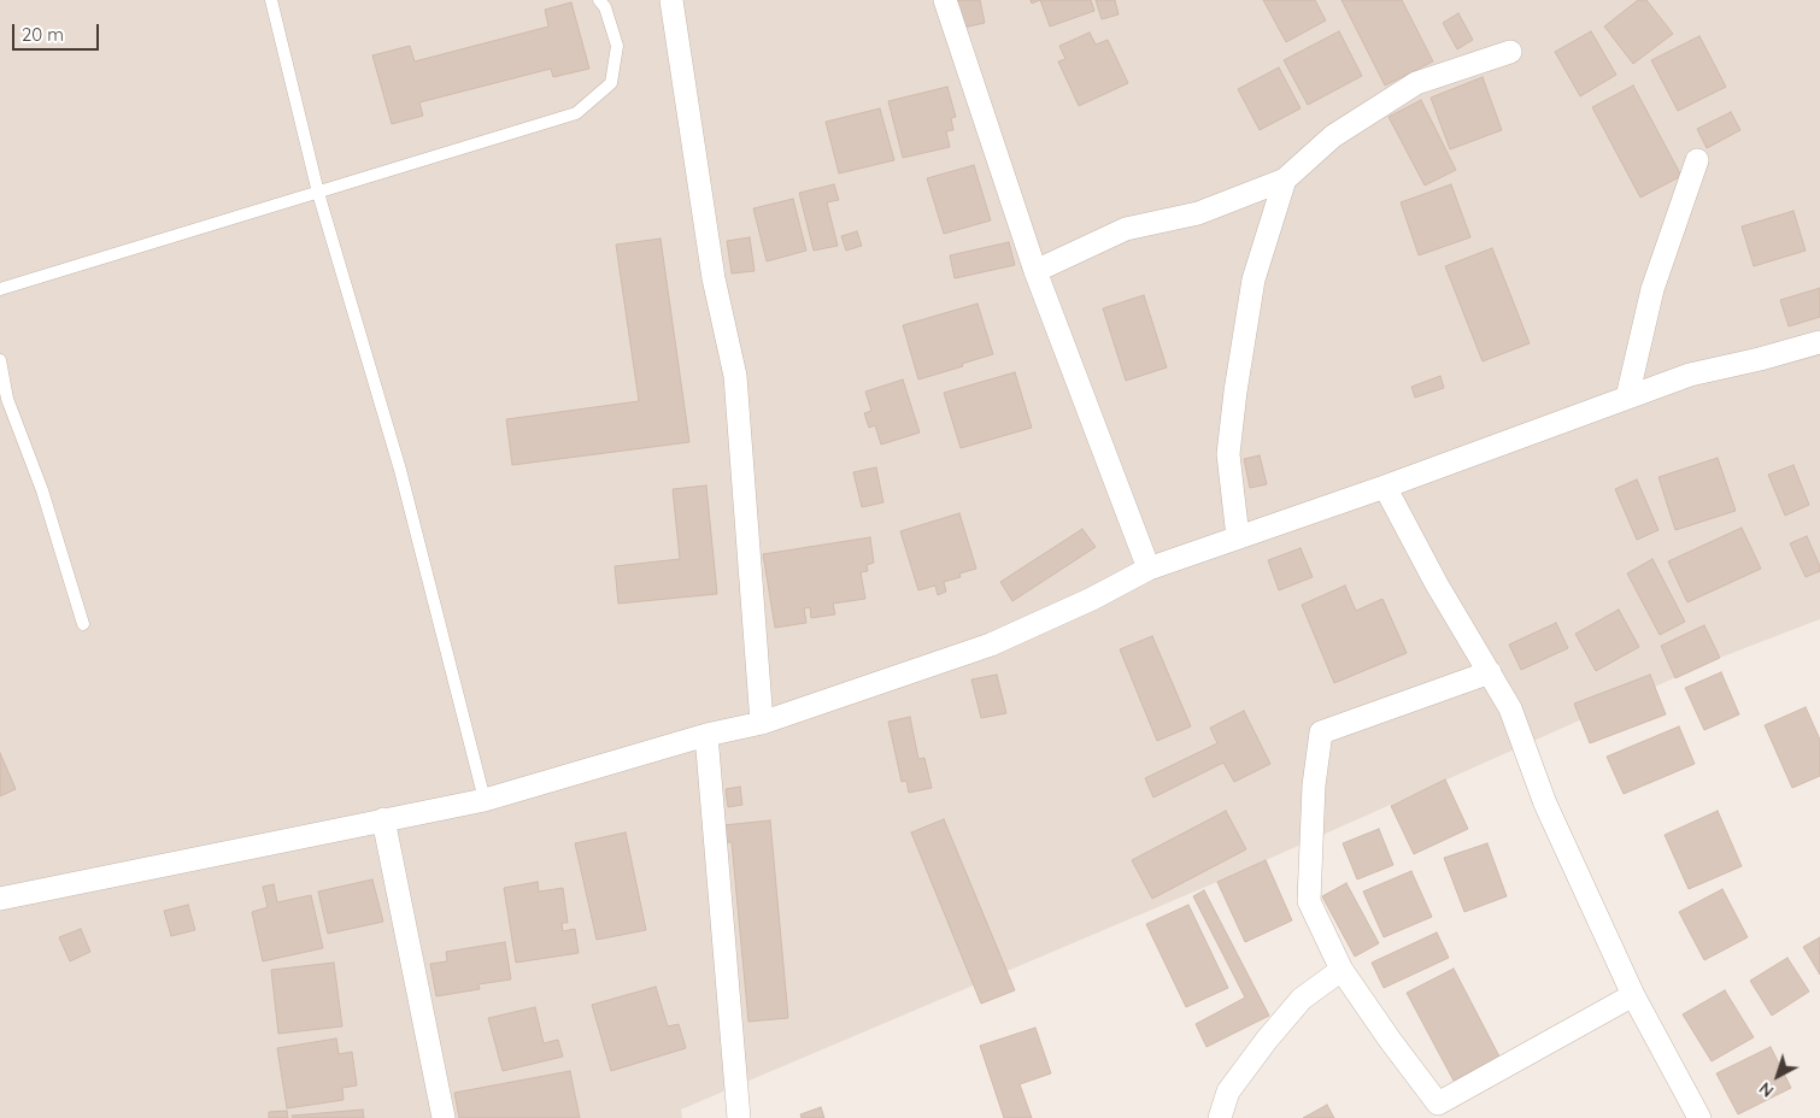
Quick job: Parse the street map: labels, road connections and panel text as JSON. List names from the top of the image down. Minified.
{"scale_bar":"20 m","north":"bottom left"}
